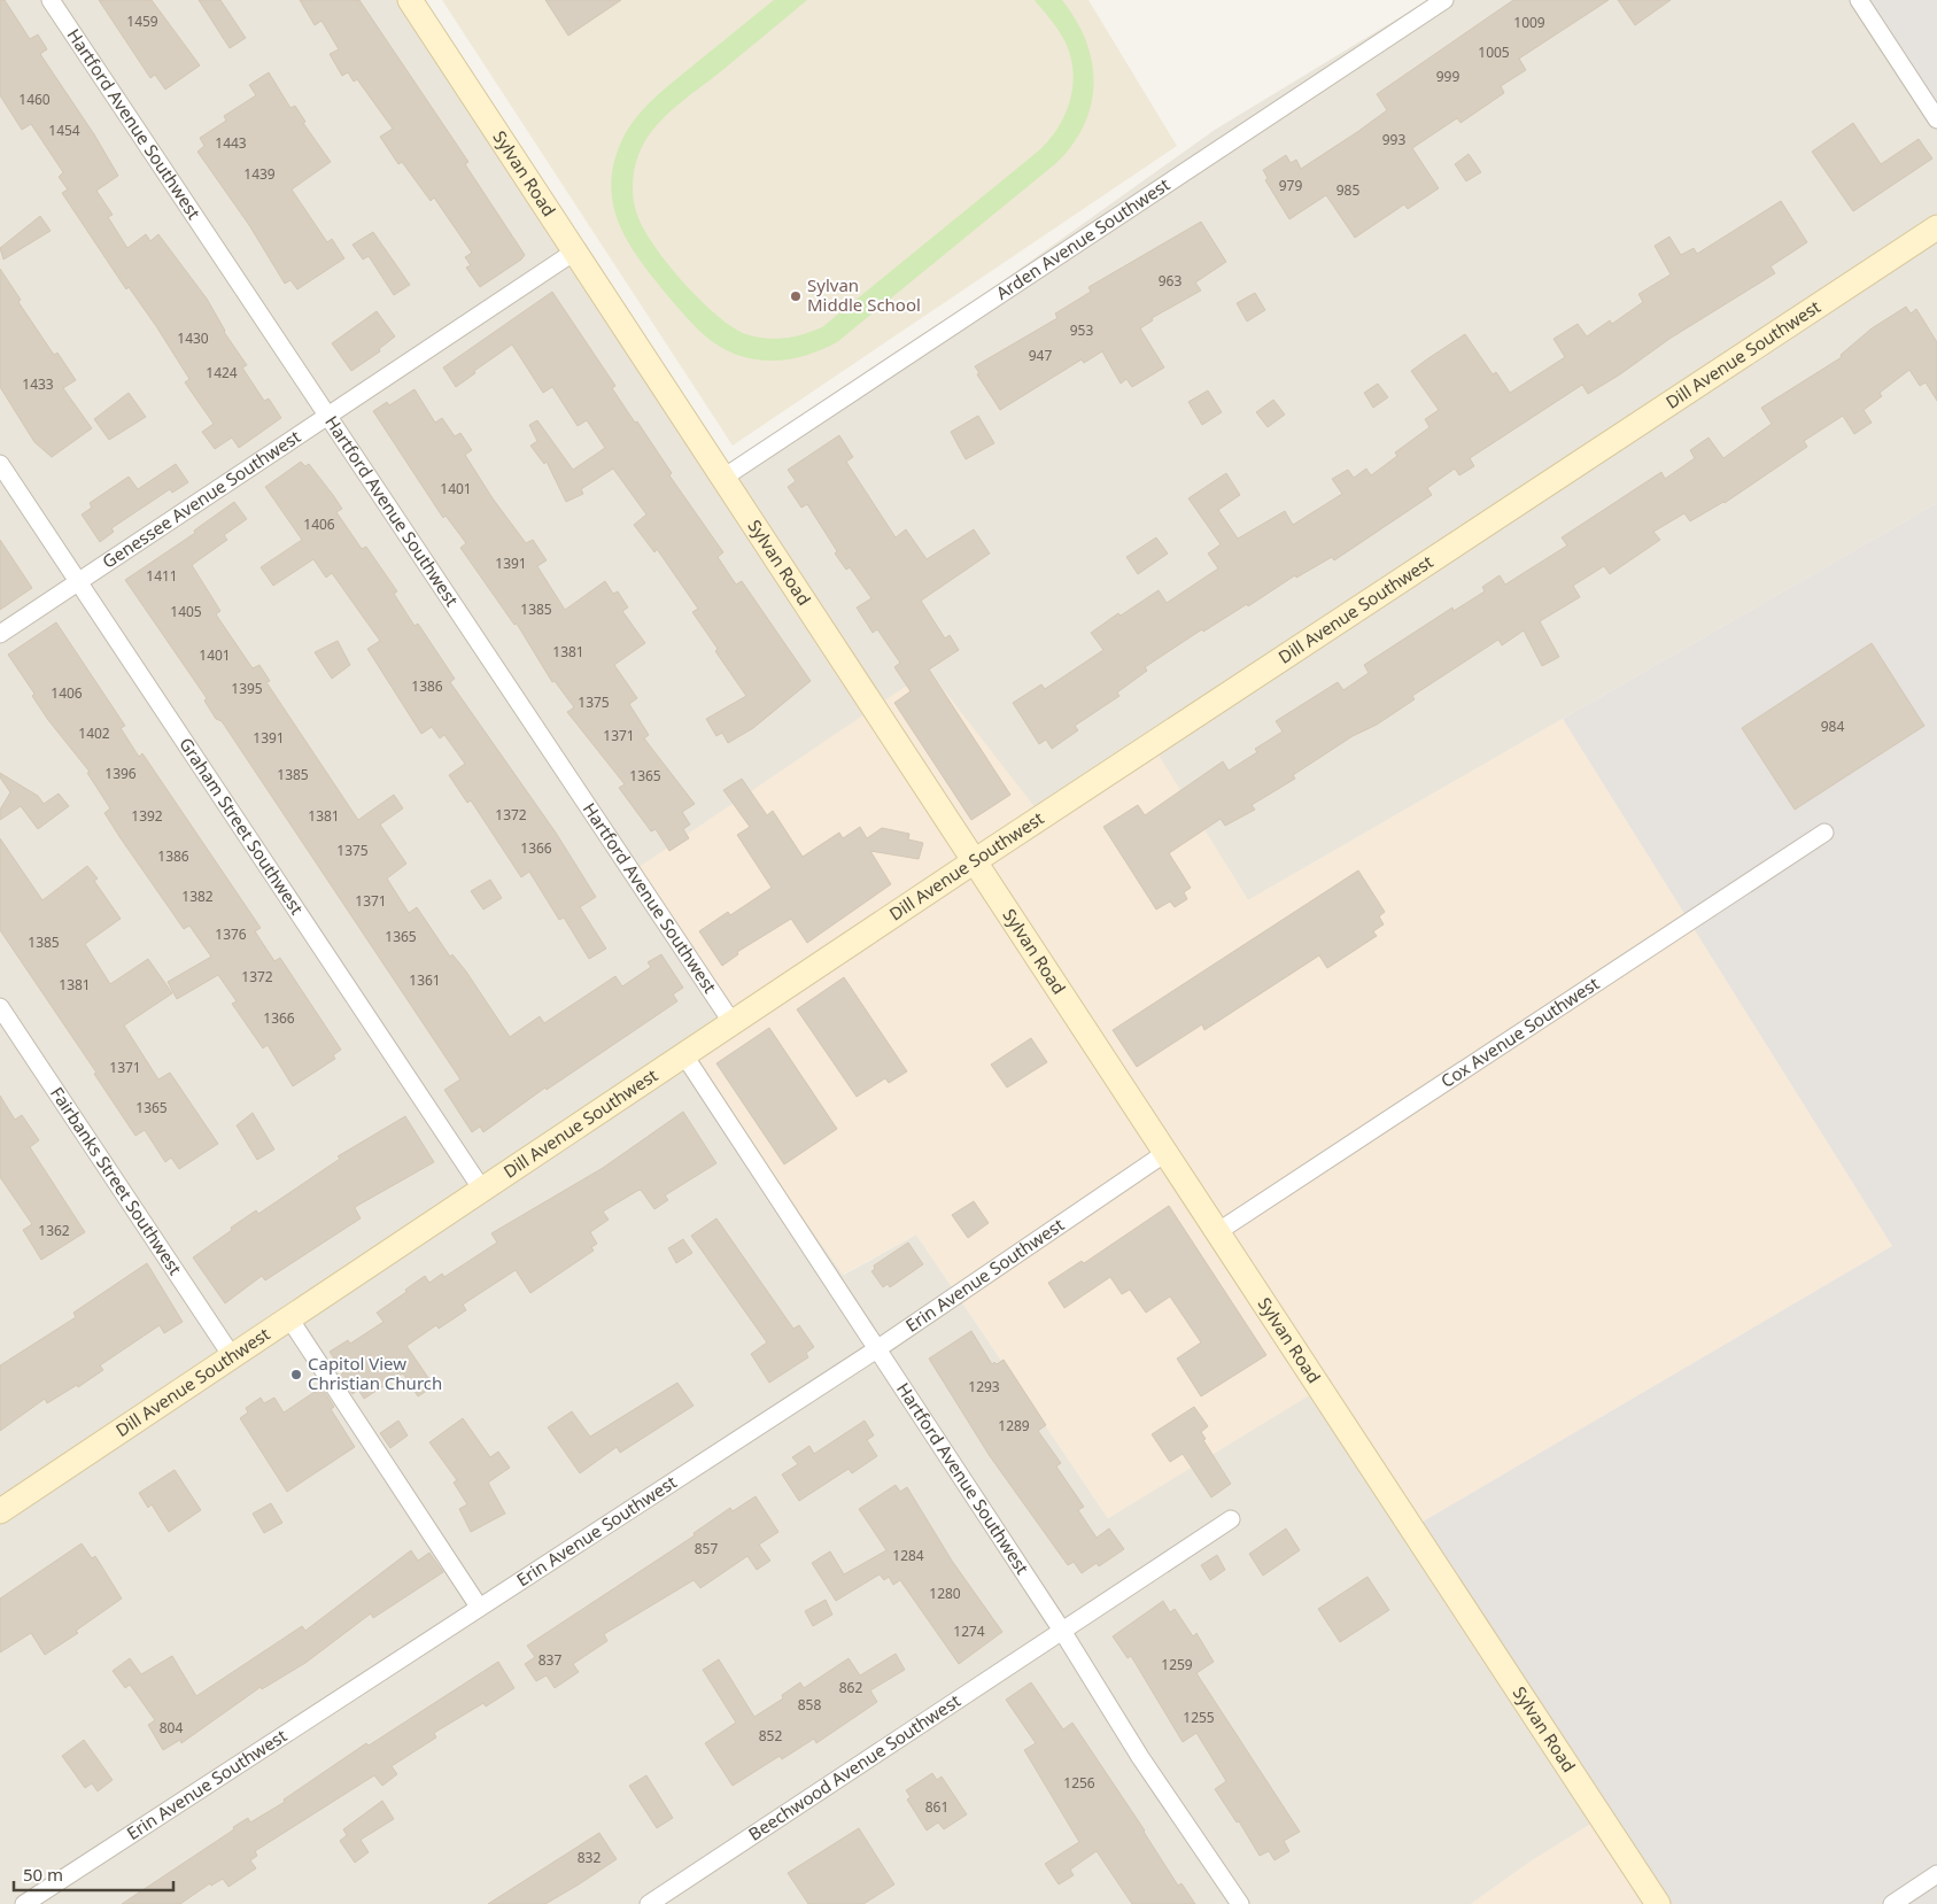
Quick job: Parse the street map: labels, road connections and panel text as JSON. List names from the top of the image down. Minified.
{"streets":{"main road":["Sylvan Road","Dill Avenue Southwest"],"street":["Hartford Avenue Southwest","Arden Avenue Southwest","Genessee Avenue Southwest","Graham Street Southwest","Cox Avenue Southwest","Fairbanks Street Southwest","Erin Avenue Southwest","Beechwood Avenue Southwest"]},"crossings":[["Hartford Avenue Southwest","Dill Avenue Southwest"],["Hartford Avenue Southwest","Genessee Avenue Southwest"],["Hartford Avenue Southwest","Erin Avenue Southwest"],["Hartford Avenue Southwest","Beechwood Avenue Southwest"],["Sylvan Road","Arden Avenue Southwest"],["Sylvan Road","Dill Avenue Southwest"],["Sylvan Road","Genessee Avenue Southwest"],["Sylvan Road","Cox Avenue Southwest"],["Sylvan Road","Erin Avenue Southwest"],["Dill Avenue Southwest","Graham Street Southwest"],["Dill Avenue Southwest","Fairbanks Street Southwest"],["Genessee Avenue Southwest","Graham Street Southwest"]],"places":["Sylvan Middle School","Capitol View Christian Church"],"house_numbers":["1459","1009","1005","999","1460","1454","993","1443","1439","979","985","963","953","1430","947","1424","1433","1401","1406","1391","1411","1385","1405","1381","1401","1386","1395","1406","1375","984","1402","1371","1391","1396","1385","1365","1372","1392","1381","1366","1375","1386","1382","1371","1376","1365","1385","1372","1361","1381","1366","1371","1365","1362","1293","1289","857","1284","1280","1274","837","1259","862","858","1255","804","852","1256","861","832"],"scale_bar":"50 m"}
